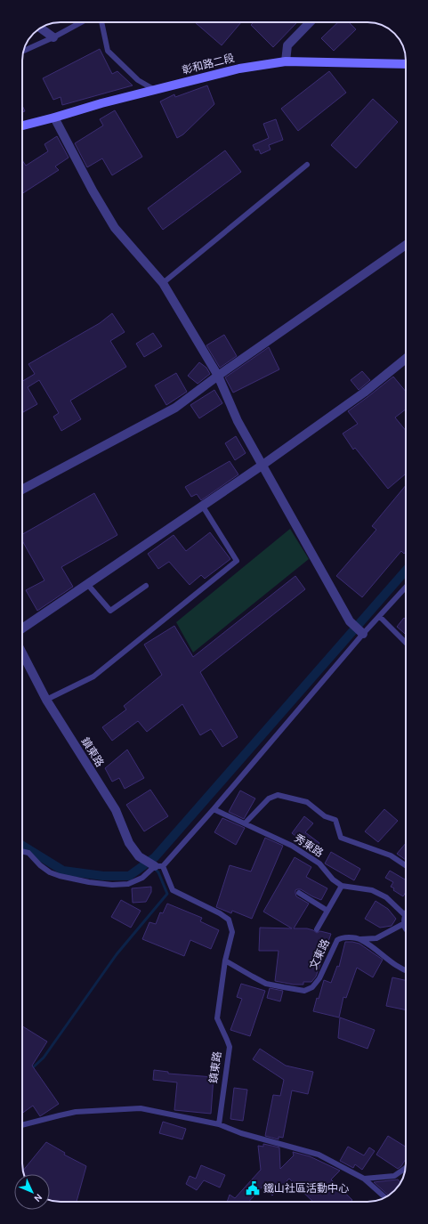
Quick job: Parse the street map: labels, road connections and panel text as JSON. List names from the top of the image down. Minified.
{"streets":{"main road":["彰和路二段"],"street":["鎮東路"],"lane":["秀東路","文東路"]},"crossings":[["鎮東路","文東路"]],"places":{"public building":["鐵山社區活動中心"]},"north":"bottom right"}
